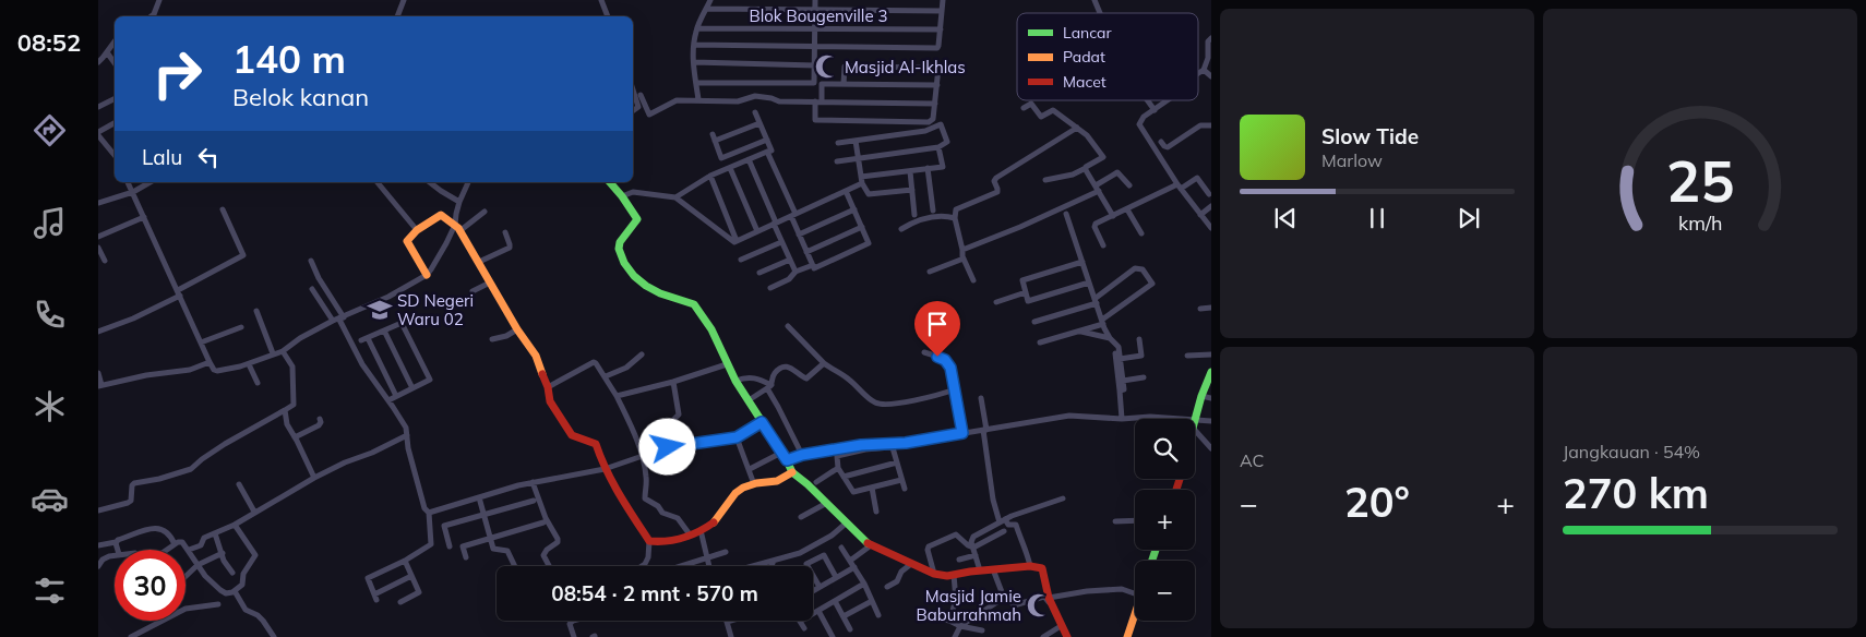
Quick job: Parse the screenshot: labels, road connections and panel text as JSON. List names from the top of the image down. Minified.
{"streets":{"street":["Blok Bougenville 3"]},"places":{"mosque":["Masjid Al-Ikhlas","Masjid Jamie Baburrahmah"],"school or university":["SD Negeri Waru 02"]},"legend":["Lancar","Padat","Macet"],"page":{"tabs":"08:52","turn":["140 m","Belok kanan"],"song":["Slow Tide","Marlow"],"then":"Lalu","tile":["AC",["Jangkauan · 54%","270 km"]],"map_buttons":["+","−"],"heat":["−","20°","+"],"limit":"30","trip":"08:54 · 2 mnt · 570 m","gauge":["25","km/h"]}}
